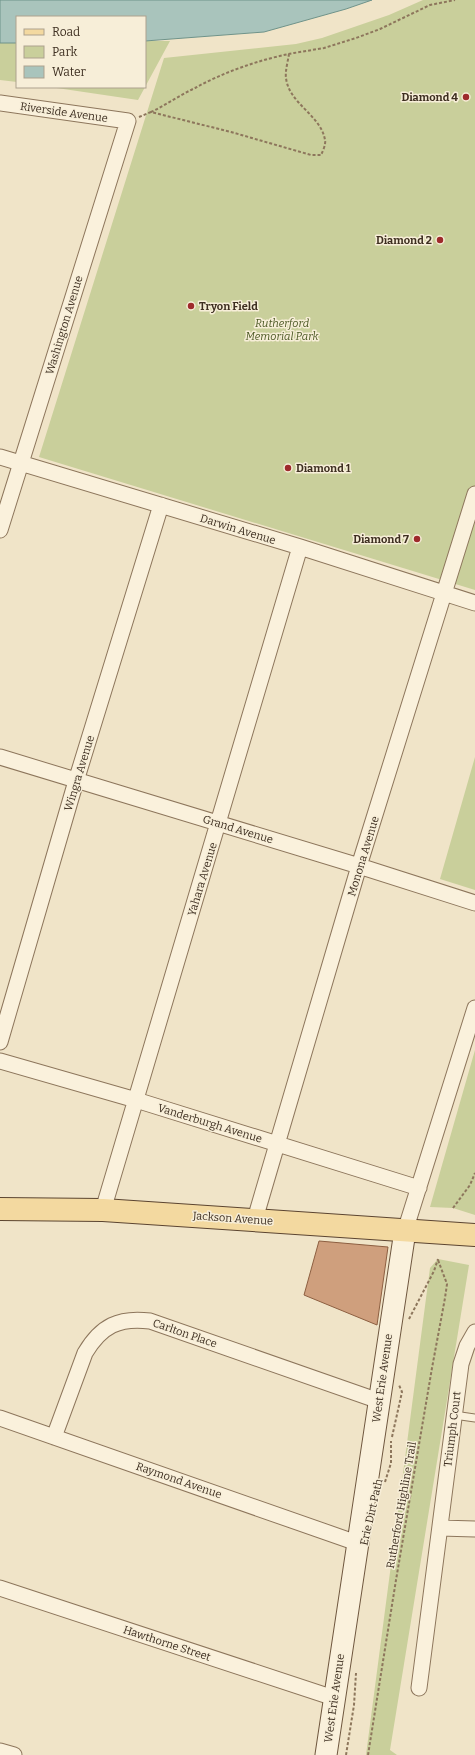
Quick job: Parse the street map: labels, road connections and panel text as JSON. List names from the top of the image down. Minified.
{"streets":{"main road":["Jackson Avenue"],"street":["Riverside Avenue","Washington Avenue","Darwin Avenue","Wingra Avenue","Grand Avenue","Monona Avenue","Yahara Avenue","Vanderburgh Avenue","Carlton Place","West Erie Avenue","Triumph Court","Raymond Avenue","Hawthorne Street"],"path":["Rutherford Highline Trail","Erie Dirt Path"]},"crossings":[["Riverside Avenue","Washington Avenue"],["Washington Avenue","Darwin Avenue"],["Darwin Avenue","Wingra Avenue"],["Darwin Avenue","Monona Avenue"],["Darwin Avenue","Yahara Avenue"],["Wingra Avenue","Grand Avenue"],["Grand Avenue","Monona Avenue"],["Grand Avenue","Yahara Avenue"],["Monona Avenue","Vanderburgh Avenue"],["Monona Avenue","Jackson Avenue"],["Yahara Avenue","Vanderburgh Avenue"],["Yahara Avenue","Jackson Avenue"],["Vanderburgh Avenue","West Erie Avenue"],["Jackson Avenue","West Erie Avenue"],["Carlton Place","West Erie Avenue"],["Carlton Place","Raymond Avenue"],["West Erie Avenue","Raymond Avenue"],["West Erie Avenue","Hawthorne Street"]],"parks":["Rutherford Memorial Park"],"places":["Diamond 4","Diamond 2","Tryon Field","Diamond 1","Diamond 7"],"legend":["Road","Park","Water"]}
